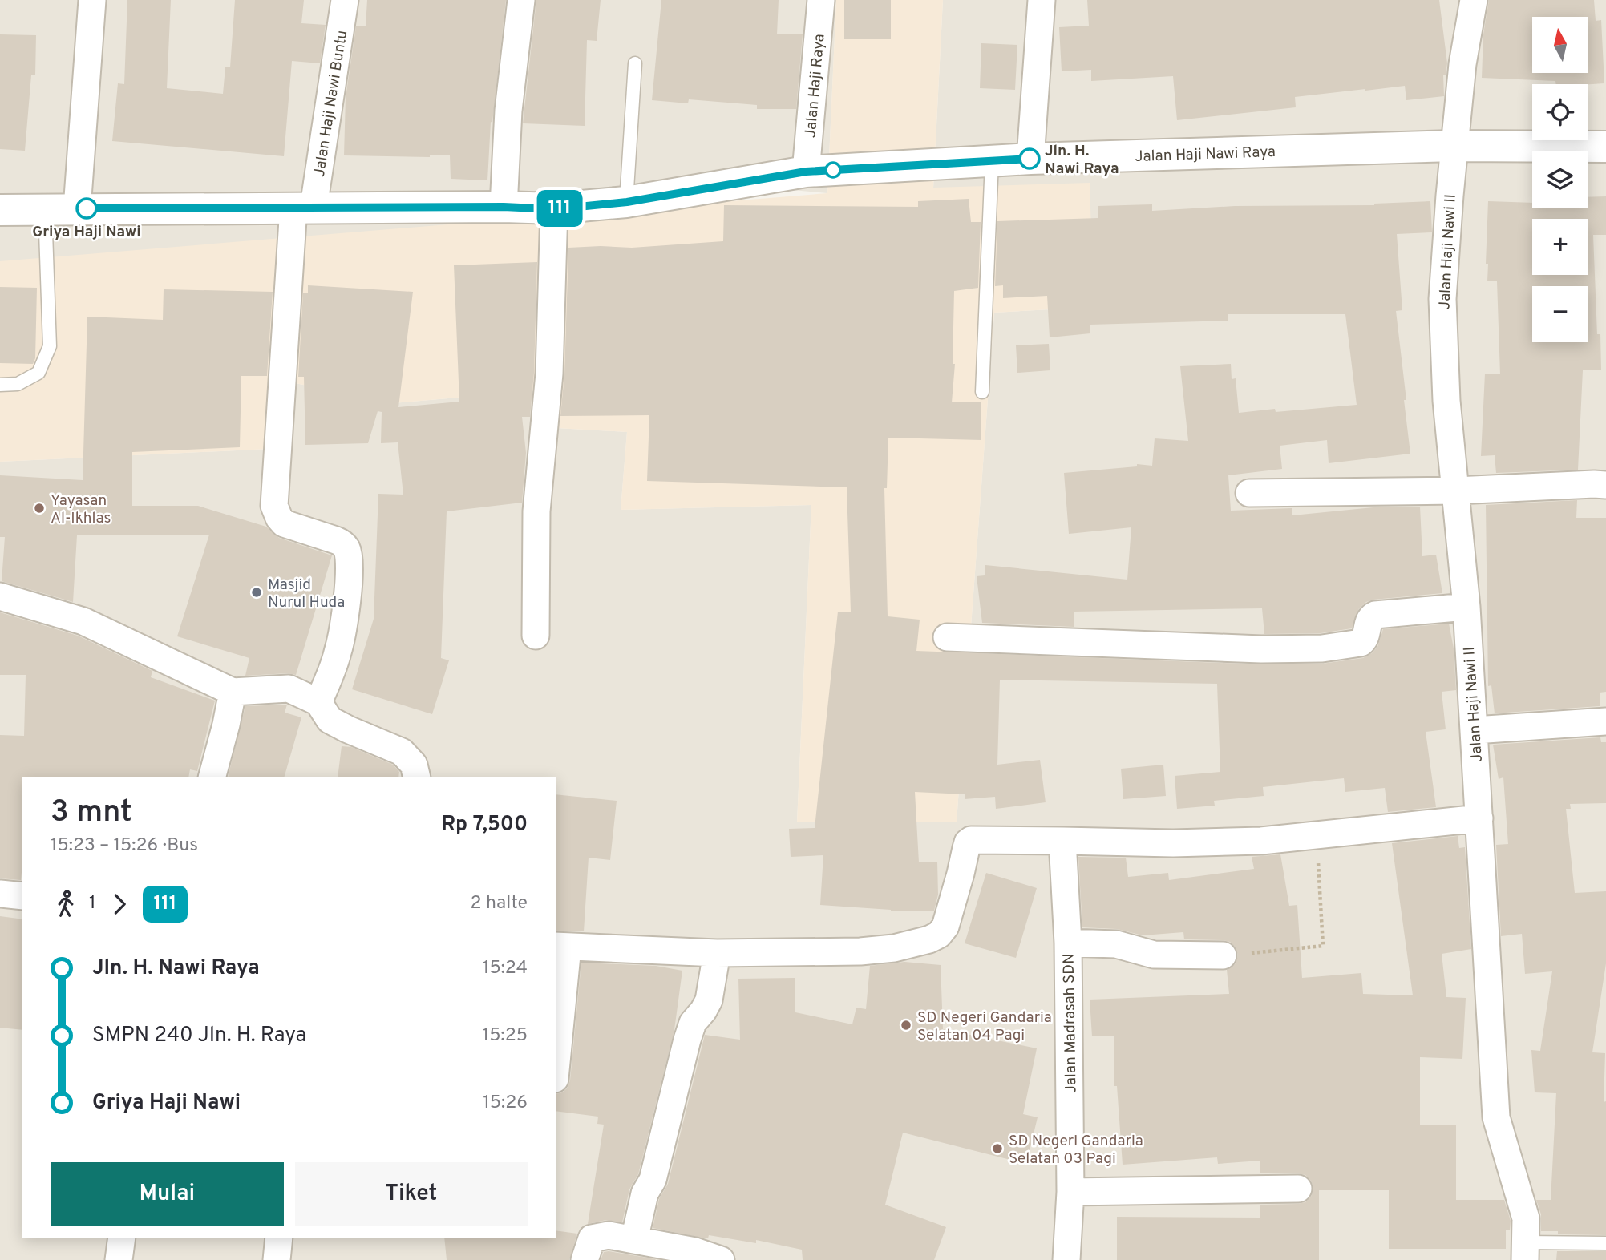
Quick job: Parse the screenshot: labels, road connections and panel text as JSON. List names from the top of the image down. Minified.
{"streets":{"street":["Jalan Haji Raya","Jalan Haji Nawi Buntu","Jalan Haji Nawi Raya","Jalan Haji Nawi II","Jalan Madrasah SDN"]},"crossings":[["Jalan Haji Raya","Jalan Haji Nawi Raya"],["Jalan Haji Nawi Buntu","Jalan Haji Nawi Raya"],["Jalan Haji Nawi Raya","Jalan Haji Nawi II"]],"places":["Jln. H. Nawi Raya","Griya Haji Nawi","Yayasan Al-Ikhlas","Masjid Nurul Huda","SD Negeri Gandaria Selatan 04 Pagi","SD Negeri Gandaria Selatan 03 Pagi"],"lines":["bus line 111"],"north":"top","page":{"on_map":"111","map_buttons":["+","−"],"heading":["3 mnt","15:23 – 15:26 · Bus","Rp 7,500"],"legs":["1","111","2 halte"],"list":[{"name":"Jln. H. Nawi Raya","value":"15:24"},{"name":"SMPN 240 Jln. H. Raya","value":"15:25"},{"name":"Griya Haji Nawi","value":"15:26"}],"buttons":["Mulai","Tiket"]}}
